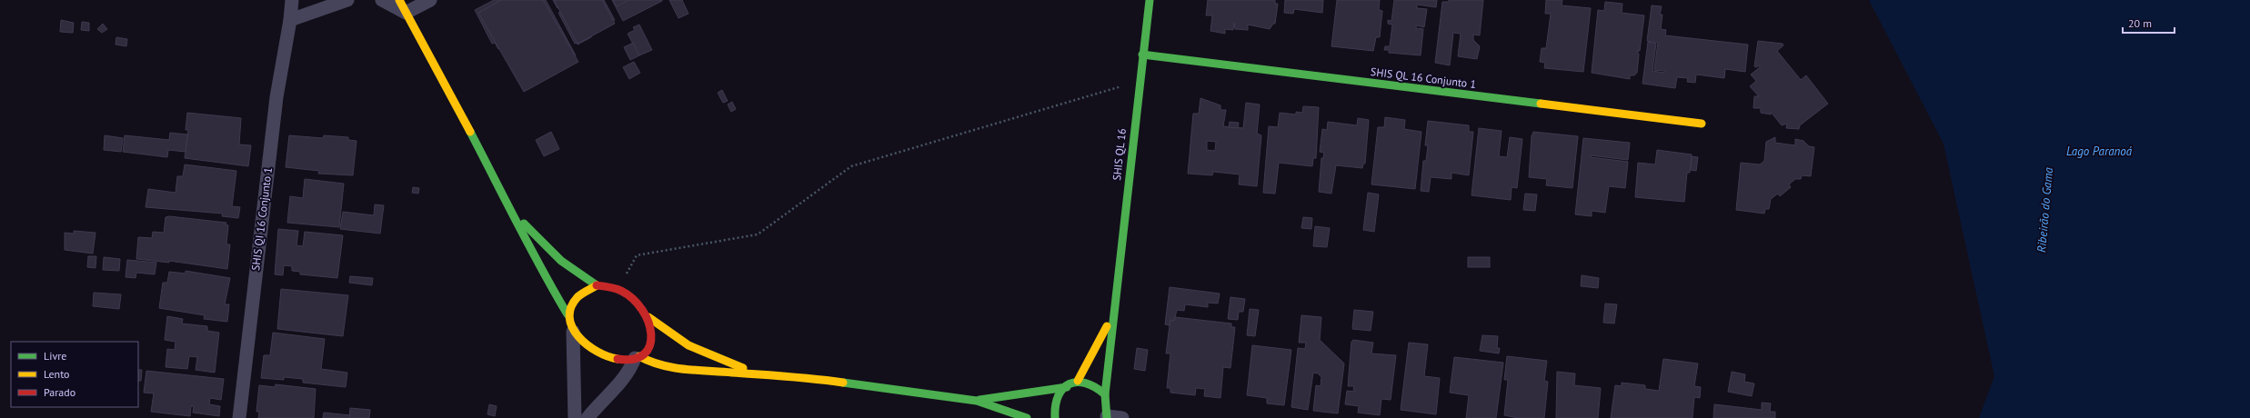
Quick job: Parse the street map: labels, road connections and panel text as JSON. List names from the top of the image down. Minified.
{"streets":{"street":["SHIS QL 16 Conjunto 1","SHIS QL 16","SHIS QI 16 Conjunto 1"]},"crossings":[["SHIS QL 16 Conjunto 1","SHIS QL 16"]],"water":["Lago Paranoá","Ribeirão do Gama"],"legend":["Livre","Lento","Parado"],"scale_bar":"20 m"}
